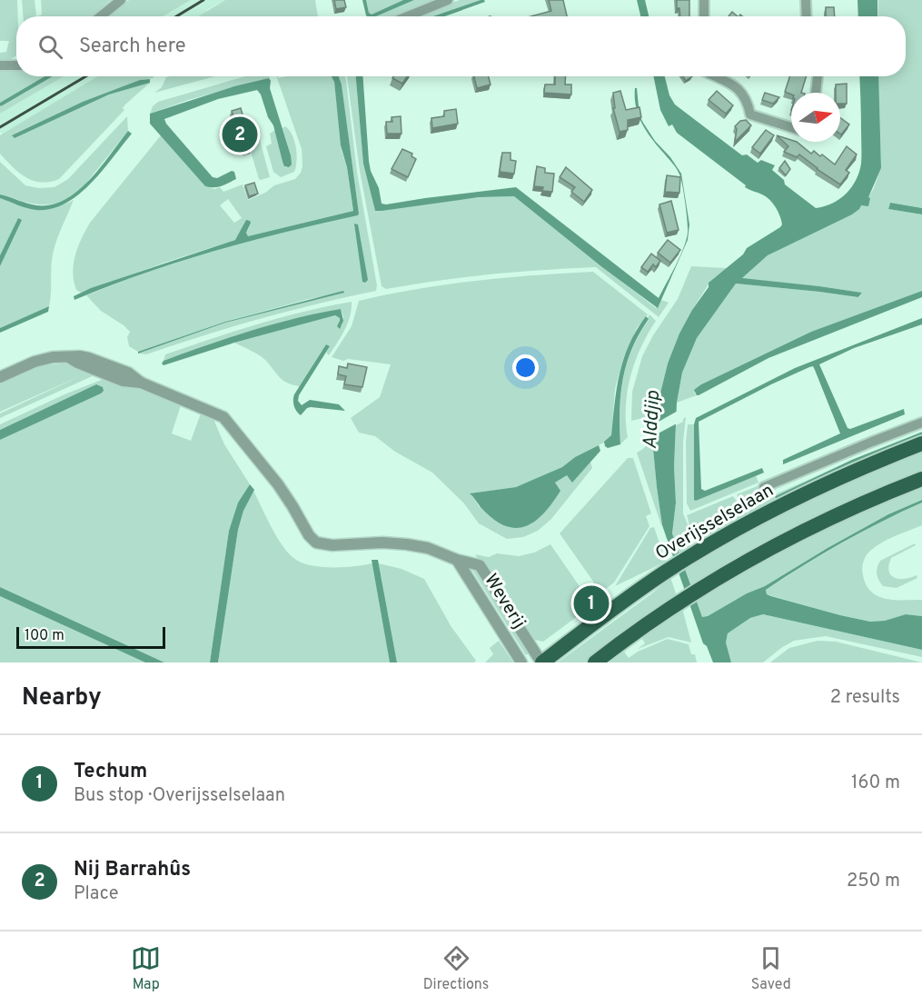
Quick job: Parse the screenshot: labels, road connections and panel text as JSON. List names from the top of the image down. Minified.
{"streets":{"main road":["Overijsselselaan"],"street":["Weverij"]},"crossings":[["Overijsselselaan","Weverij"]],"water":["Alddjip"],"scale_bar":"100 m","north":"right","page":{"search":"Search here","pins":["2","1"],"scale":"100 m","heading":["Nearby","2 results"],"list":[{"mark":"1","name":"Techum","note":"Bus stop · Overijsselselaan","value":"160 m"},{"mark":"2","name":"Nij Barrahûs","note":"Place","value":"250 m"}],"nav":["Map","Directions","Saved"]}}
